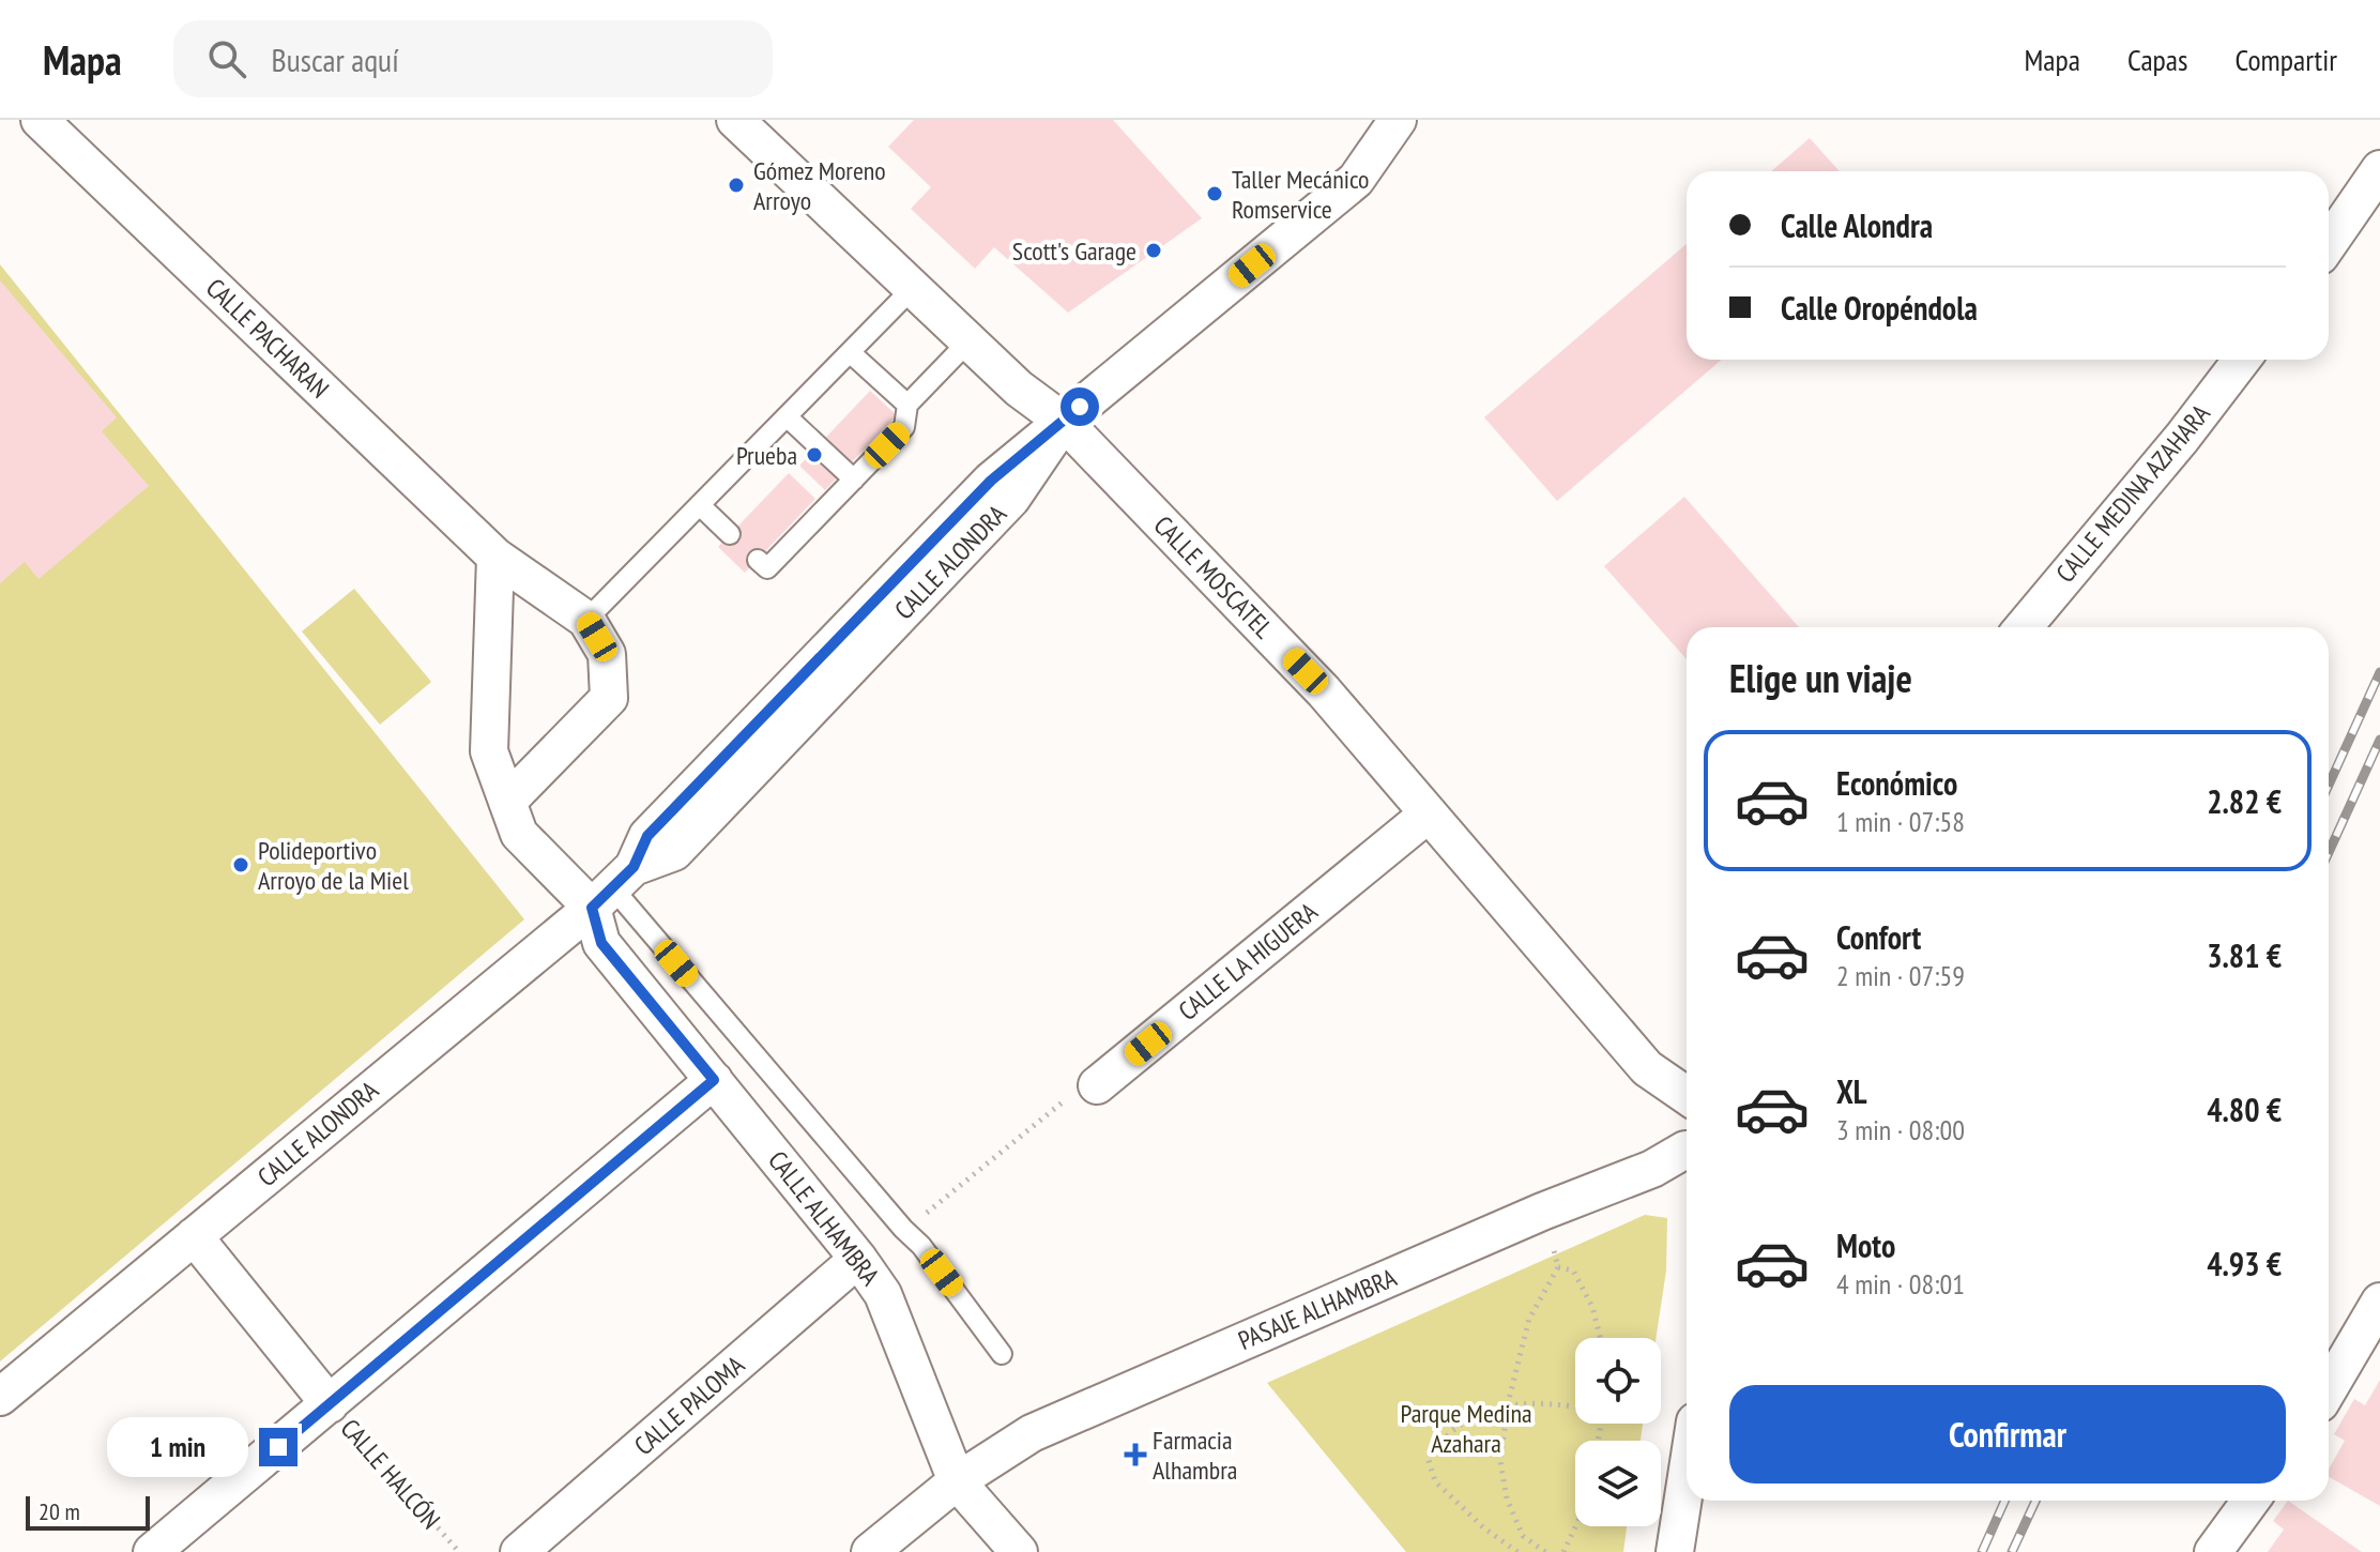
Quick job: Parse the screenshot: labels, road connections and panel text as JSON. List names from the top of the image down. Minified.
{"streets":{"street":["CALLE PACHARAN","CALLE MEDINA AZAHARA","CALLE ALONDRA","CALLE MOSCATEL","CALLE LA HIGUERA","CALLE ALHAMBRA","PASAJE ALHAMBRA","CALLE PALOMA","CALLE HALCÓN"]},"crossings":[["CALLE ALONDRA","CALLE MOSCATEL"],["CALLE ALONDRA","CALLE ALHAMBRA"],["CALLE ALONDRA","CALLE HALCÓN"],["CALLE MOSCATEL","CALLE LA HIGUERA"],["CALLE ALHAMBRA","PASAJE ALHAMBRA"],["CALLE ALHAMBRA","CALLE PALOMA"]],"parks":["Parque Medina Azahara"],"places":{"other":["Gómez Moreno Arroyo","Taller Mecánico Romservice","Scott's Garage","Prueba","Polideportivo Arroyo de la Miel"],"health":["Farmacia Alhambra"]},"scale_bar":"20 m","page":{"header":"Mapa","search":"Buscar aquí","nav":["Mapa","Capas","Compartir"],"banner":["Calle Alondra","Calle Oropéndola"],"heading":"Elige un viaje","list":[{"name":"Económico","note":"1 min · 07:58","value":"2.82 €"},{"name":"Confort","note":"2 min · 07:59","value":"3.81 €"},{"name":"XL","note":"3 min · 08:00","value":"4.80 €"},{"name":"Moto","note":"4 min · 08:01","value":"4.93 €"}],"buttons":"Confirmar","bubble":"1 min","scale":"20 m"}}
